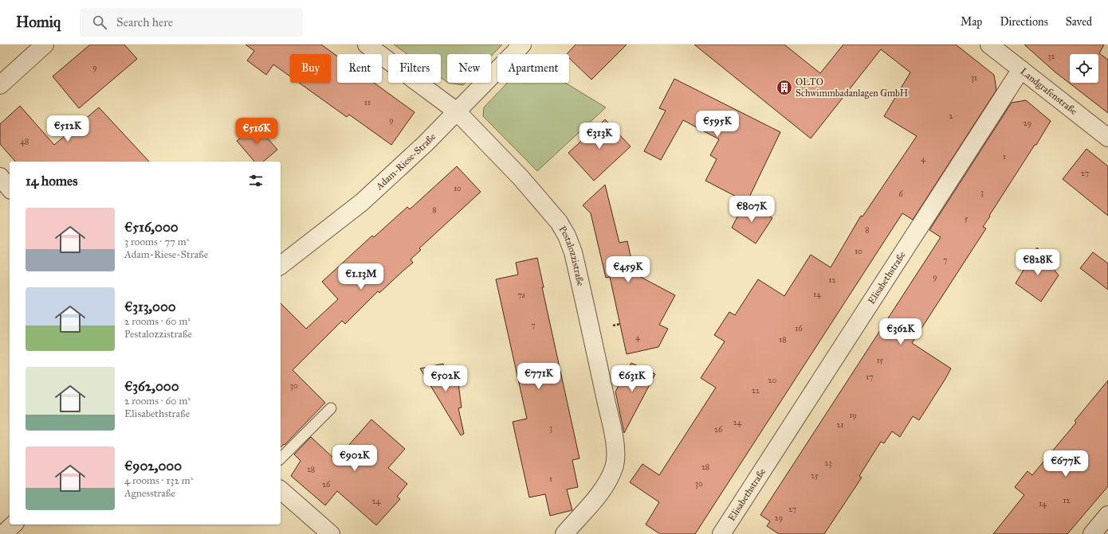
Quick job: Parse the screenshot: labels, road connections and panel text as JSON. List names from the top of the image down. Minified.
{"streets":{"street":["Landgrafenstraße","Adam-Riese-Straße","Pestalozzistraße","Elisabethstraße"]},"crossings":[["Landgrafenstraße","Elisabethstraße"],["Adam-Riese-Straße","Pestalozzistraße"]],"places":{"building":["OLTO Schwimmbadanlagen GmbH"]},"house_numbers":["32","9","31","11","2","9","29","48","1","4","27","10","3","6","8","5","8","10","7","9","12","14","7a","7","16","4","18","15","17","20","30","22","19","24","21","3","26","23","28","28","25","1","30","26","12","24","14","27","29"],"page":{"header":"Homiq","search":"Search here","nav":["Map","Directions","Saved"],"chip":["Buy","Rent","Filters","New","Apartment"],"price":["€595K","€512K","€516K","€313K","€807K","€828K","€459K","€1.13M","€362K","€771K","€502K","€631K","€902K","€677K"],"heading":"14 homes","list":[{"name":"€516,000","note":"3 rooms · 77 m² · Adam-Riese-Straße"},{"name":"€313,000","note":"2 rooms · 60 m² · Pestalozzistraße"},{"name":"€362,000","note":"2 rooms · 60 m² · Elisabethstraße"},{"name":"€902,000","note":"4 rooms · 132 m² · Agnesstraße"}]}}
